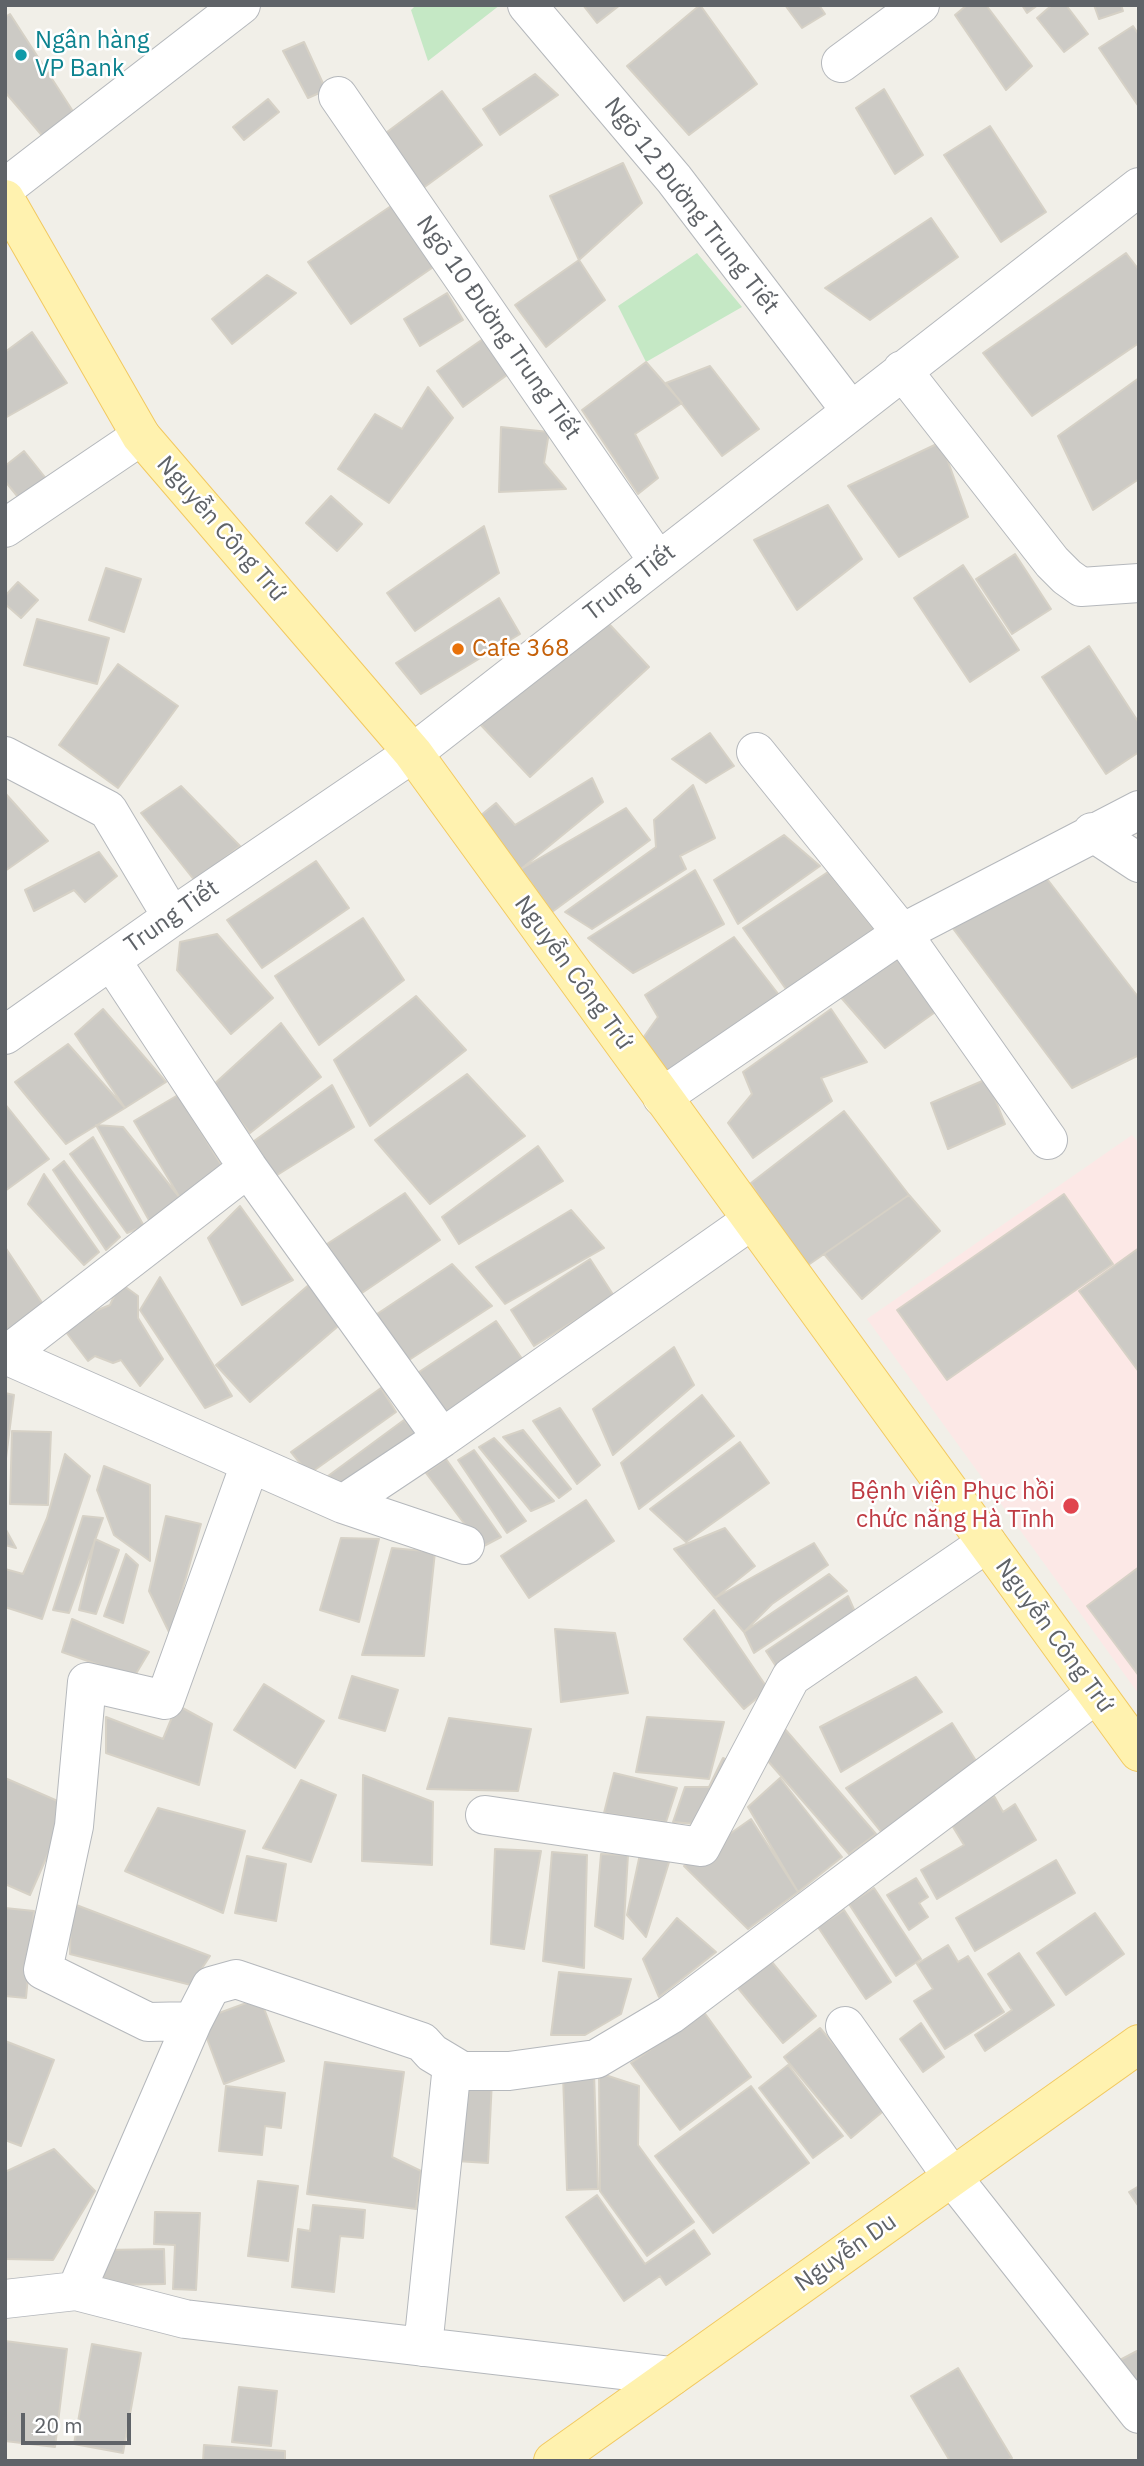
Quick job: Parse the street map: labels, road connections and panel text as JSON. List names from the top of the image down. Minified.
{"streets":{"main road":["Nguyễn Công Trứ","Nguyễn Du"],"street":["Ngõ 12 Đường Trung Tiết","Ngõ 10 Đường Trung Tiết","Trung Tiết"]},"crossings":[["Ngõ 12 Đường Trung Tiết","Trung Tiết"],["Ngõ 10 Đường Trung Tiết","Trung Tiết"],["Nguyễn Công Trứ","Trung Tiết"]],"places":["Ngân hàng VP Bank","Cafe 368","Bệnh viện Phục hồi chức năng Hà Tĩnh"],"scale_bar":"20 m"}
